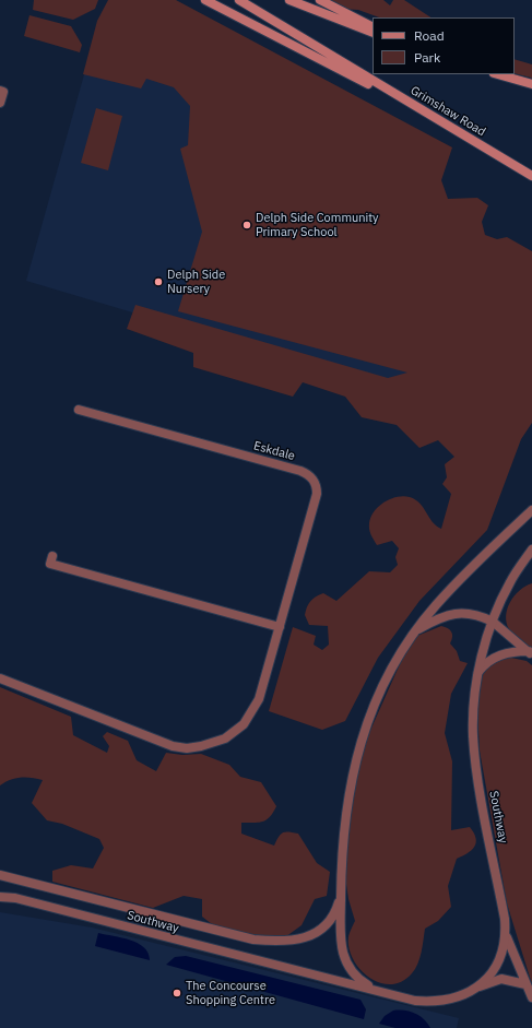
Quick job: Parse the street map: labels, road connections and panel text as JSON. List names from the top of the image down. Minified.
{"streets":{"main road":["Grimshaw Road"],"street":["Eskdale","Southway"]},"places":["Delph Side Community Primary School","Delph Side Nursery","The Concourse Shopping Centre"],"legend":["Road","Park"]}
